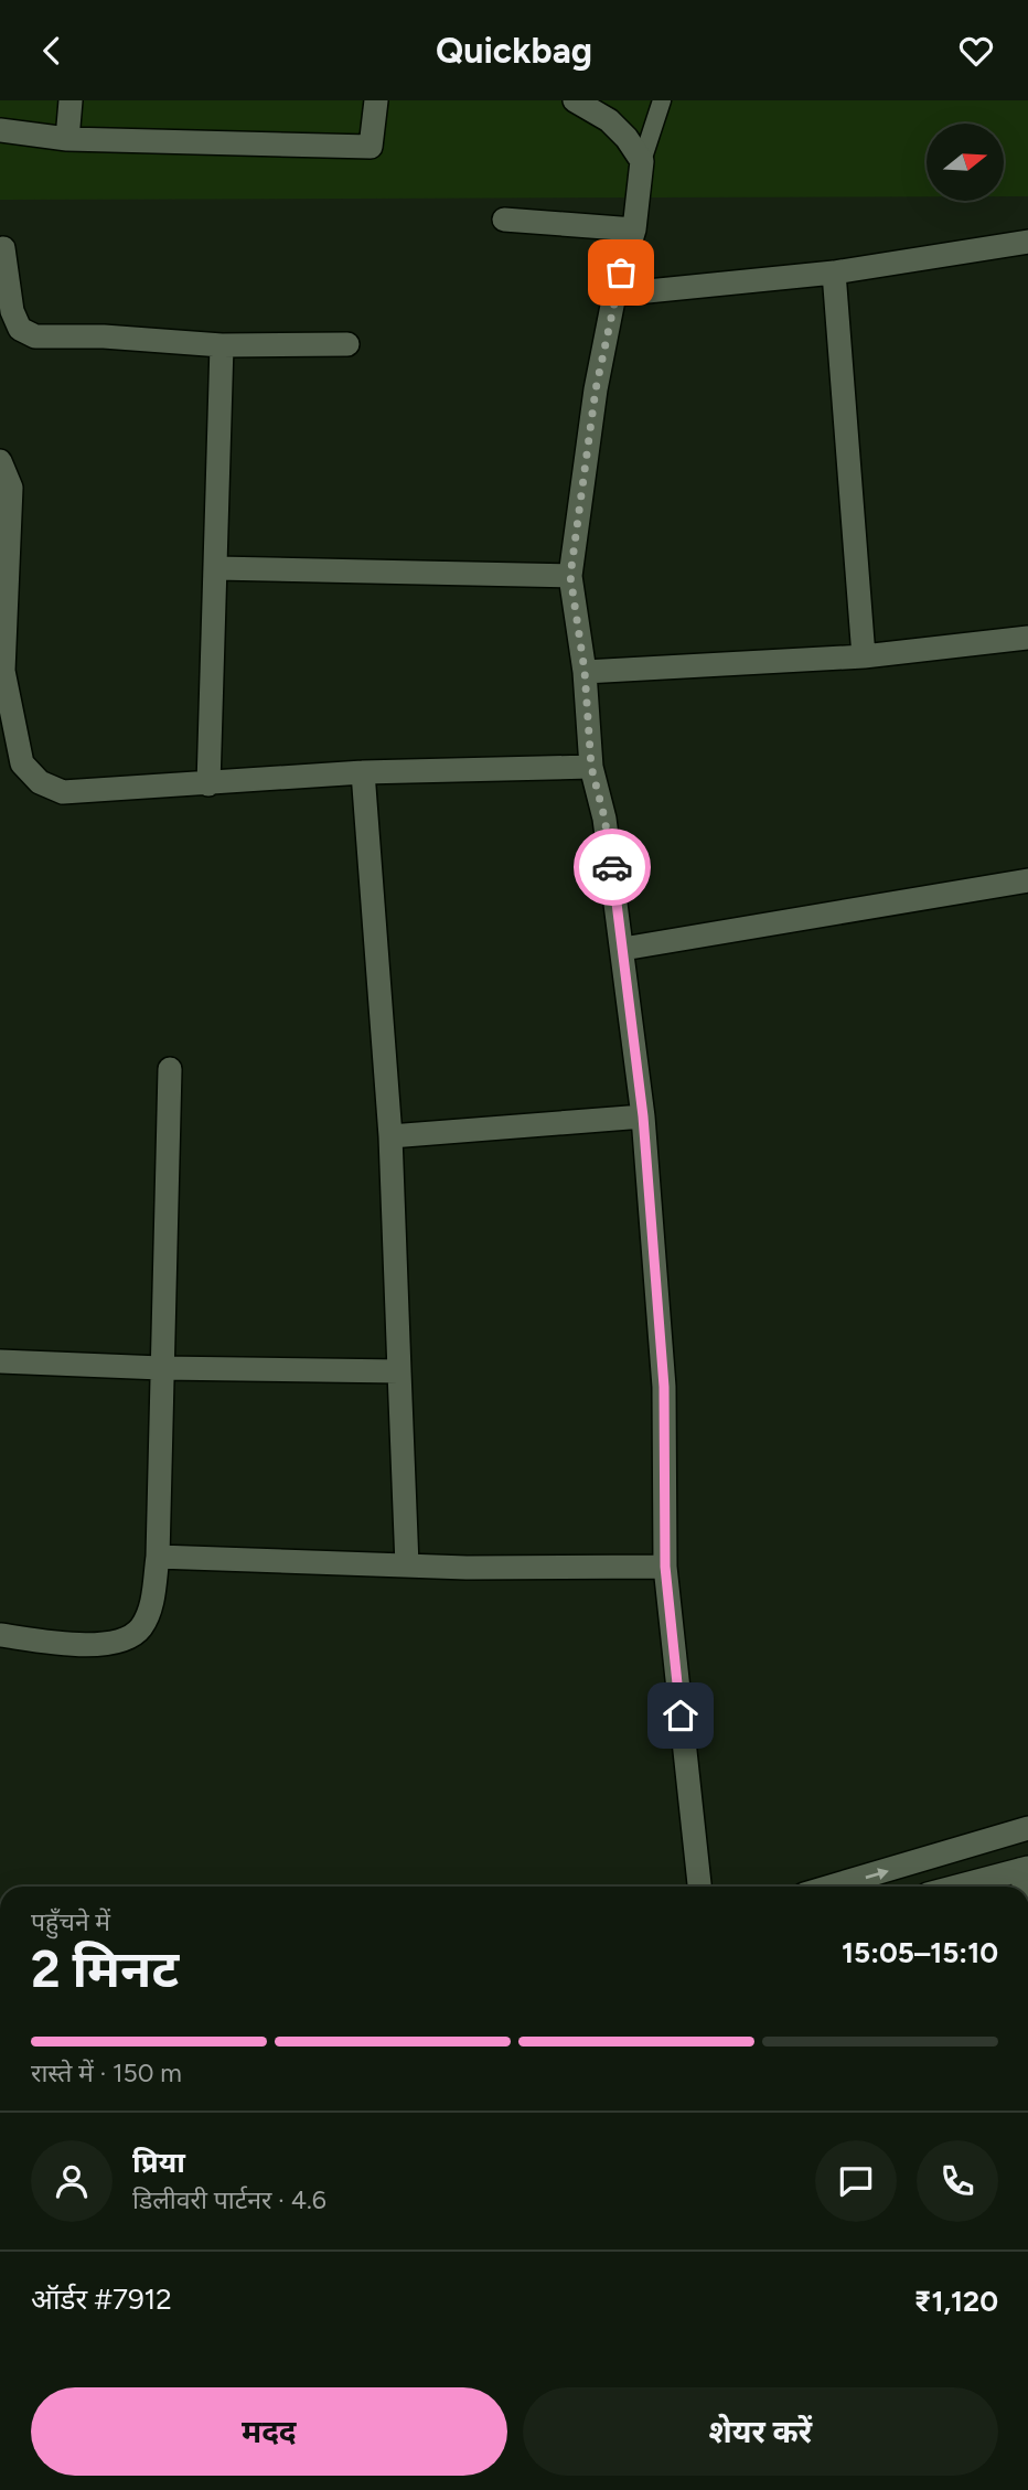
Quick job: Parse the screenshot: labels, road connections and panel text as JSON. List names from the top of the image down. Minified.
{"north":"right","page":{"header":"Quickbag","heading":["2 मिनट","पहुँचने में","15:05–15:10"],"panel":["प्रिया","डिलीवरी पार्टनर · 4.6","ऑर्डर #7912","₹1,120"],"bar":"रास्ते में · 150 m","buttons":["मदद","शेयर करें"]}}
